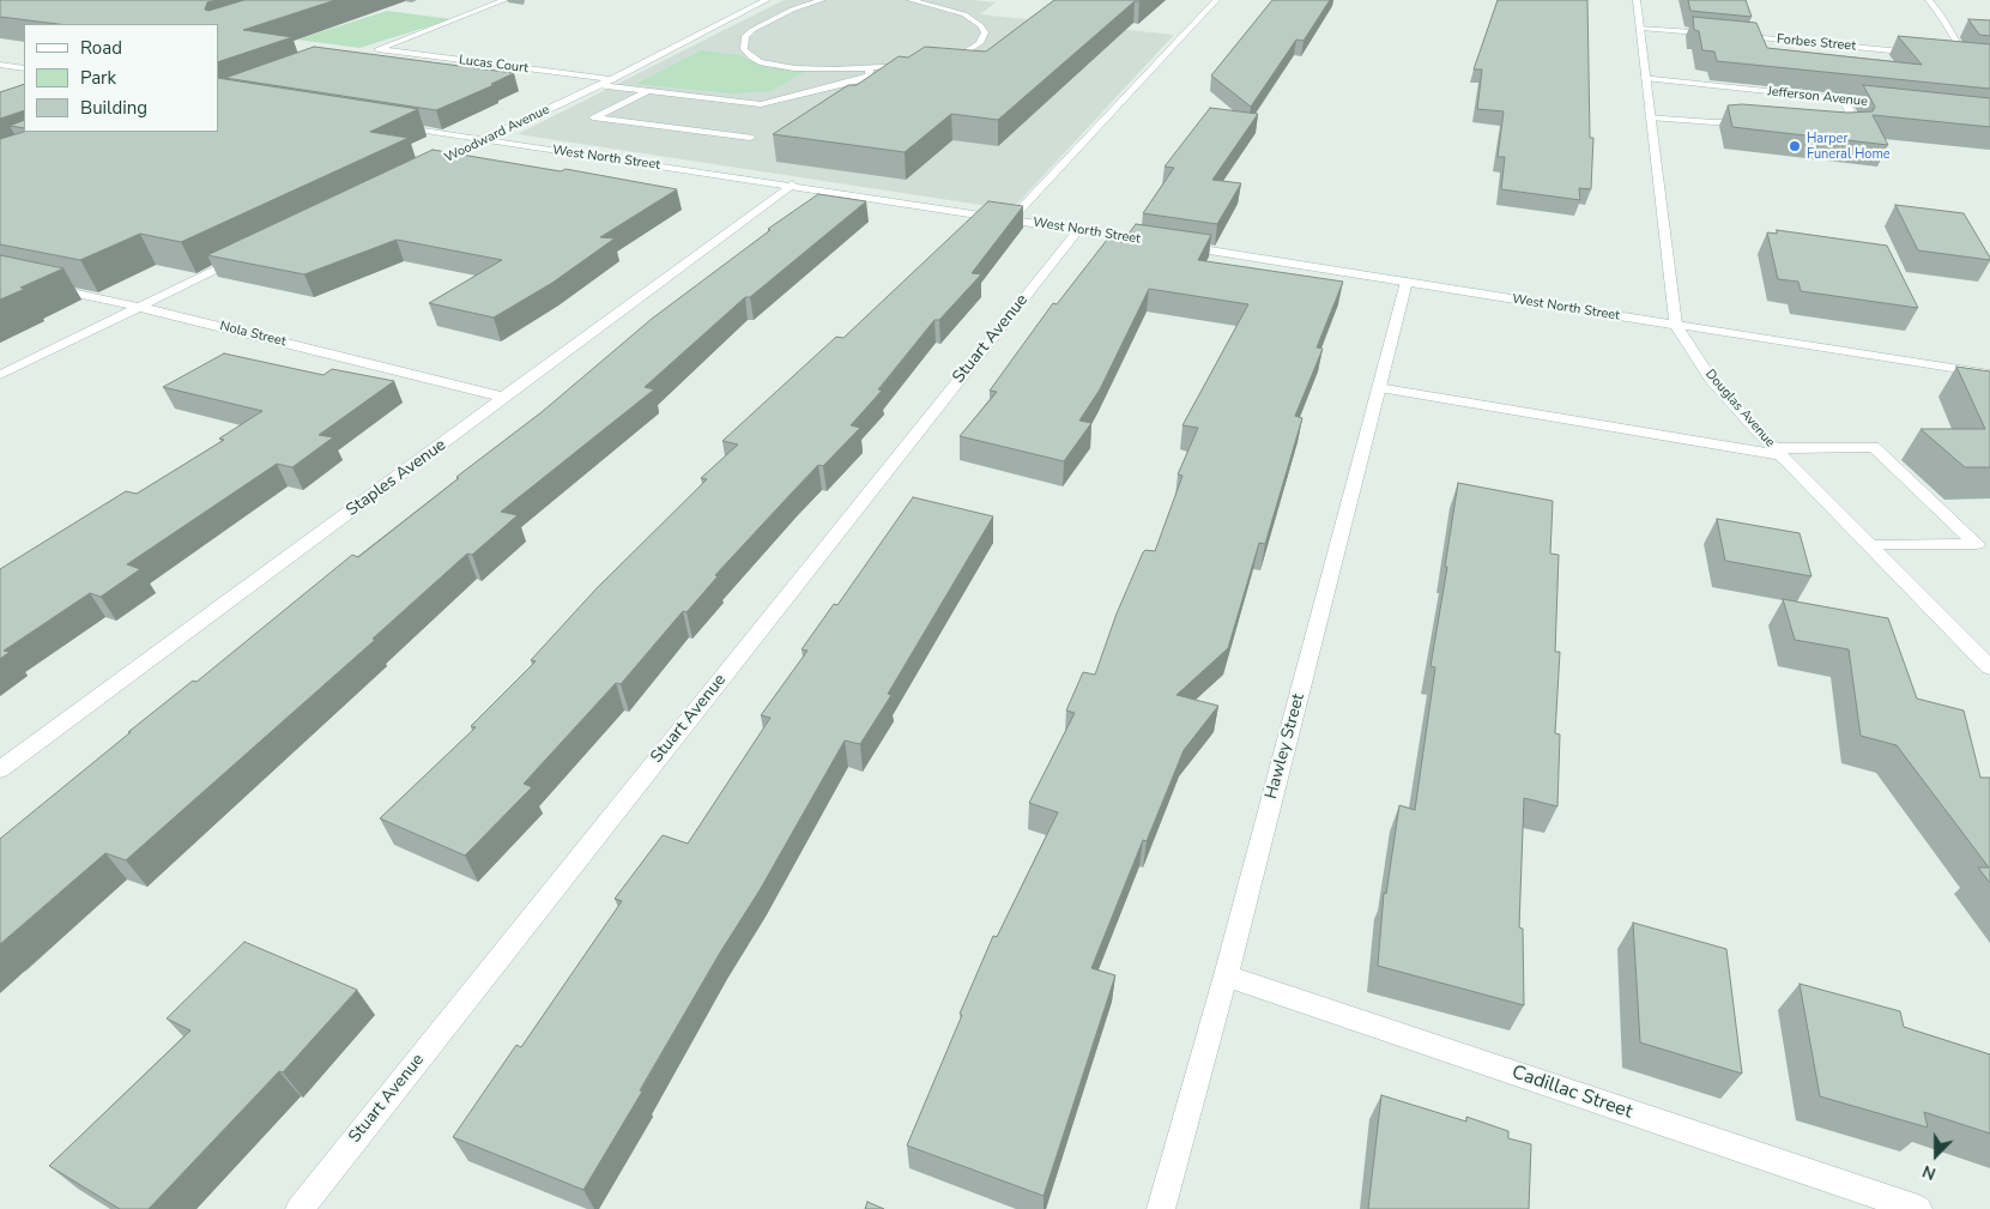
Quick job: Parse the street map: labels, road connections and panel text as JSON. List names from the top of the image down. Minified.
{"streets":{"street":["Forbes Street","Lucas Court","Jefferson Avenue","Woodward Avenue","West North Street","Nola Street","Stuart Avenue","Douglas Avenue","Staples Avenue","Hawley Street","Cadillac Street"]},"crossings":[["Forbes Street","Douglas Avenue"],["Lucas Court","Woodward Avenue"],["Jefferson Avenue","Douglas Avenue"],["Woodward Avenue","West North Street"],["West North Street","Stuart Avenue"],["West North Street","Douglas Avenue"],["West North Street","Staples Avenue"],["West North Street","Hawley Street"],["Nola Street","Staples Avenue"],["Hawley Street","Cadillac Street"]],"places":["Harper Funeral Home"],"legend":["Road","Park","Building"],"north":"bottom"}
